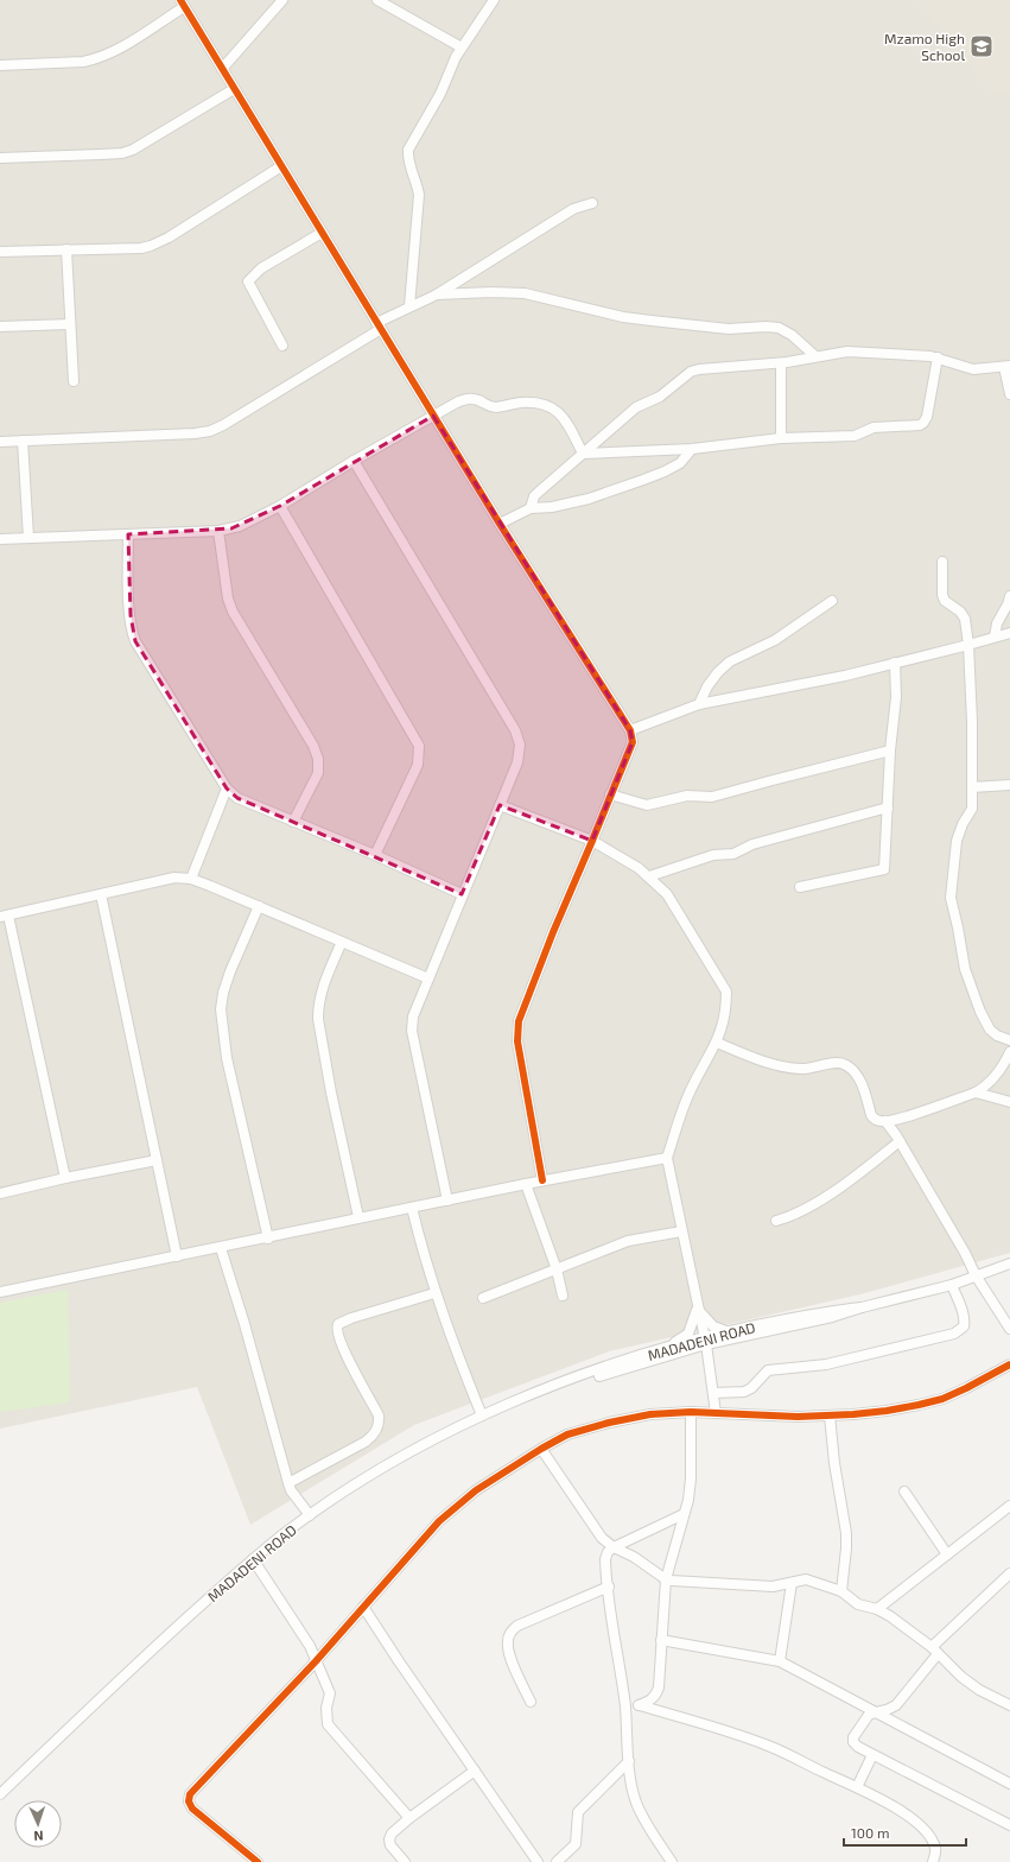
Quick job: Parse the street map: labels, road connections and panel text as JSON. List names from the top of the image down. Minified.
{"streets":{"street":["MADADENI ROAD"]},"places":{"school or university":["Mzamo High School"]},"scale_bar":"100 m","north":"bottom"}
